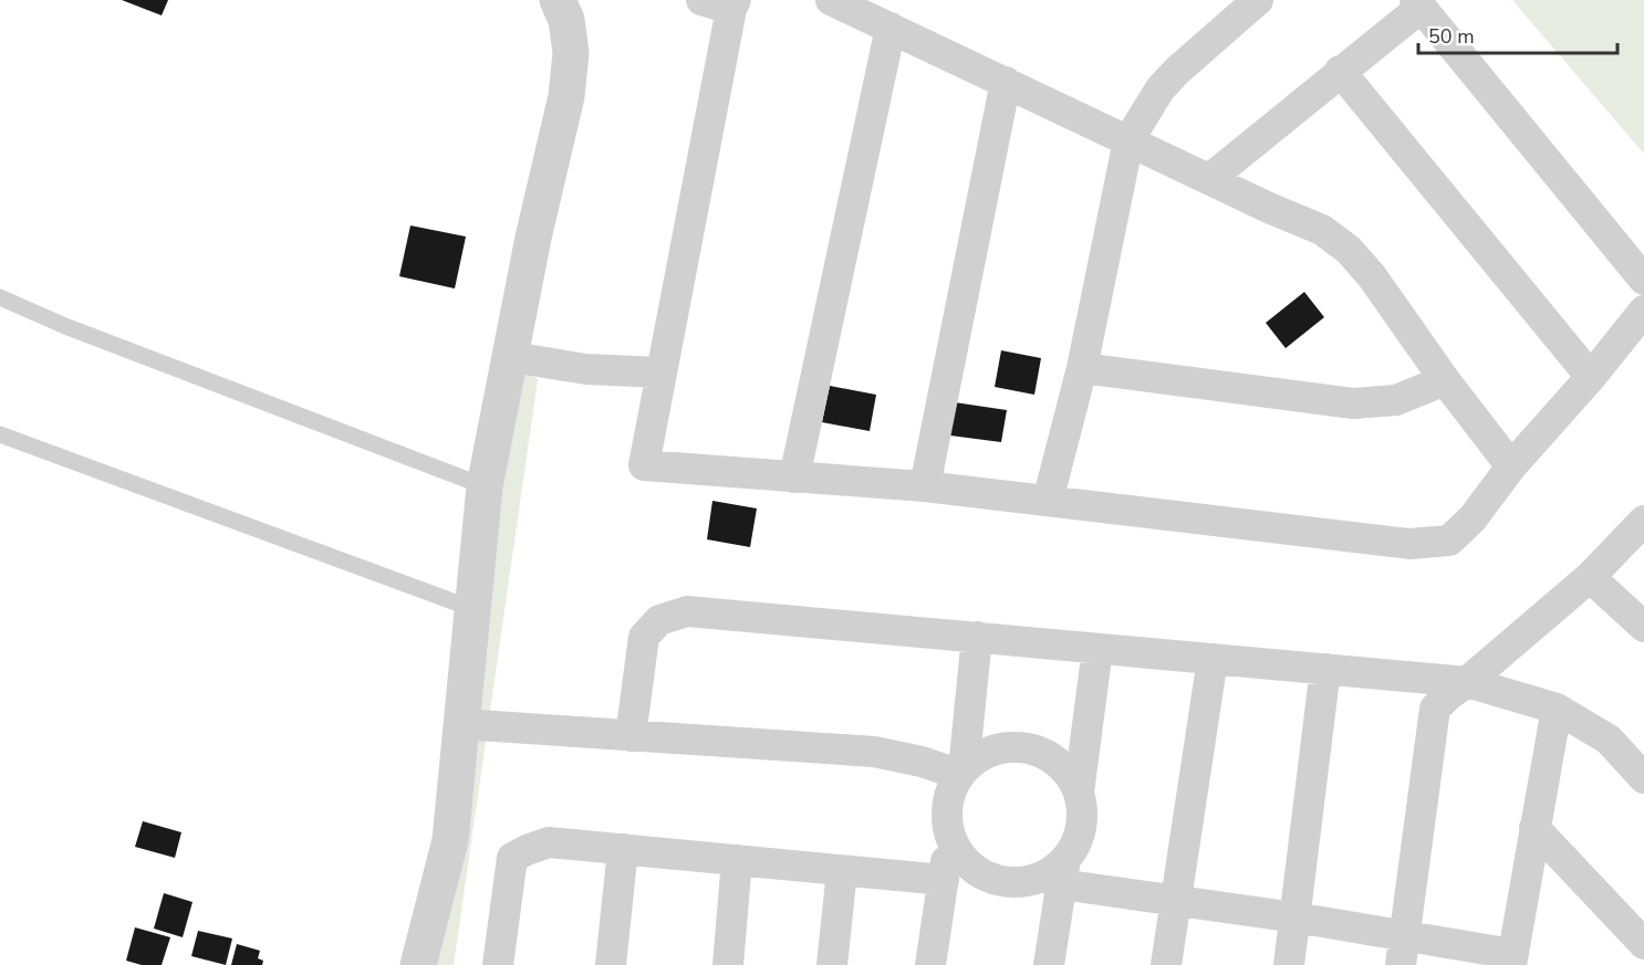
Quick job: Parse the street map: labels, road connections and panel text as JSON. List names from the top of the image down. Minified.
{"scale_bar":"50 m"}
